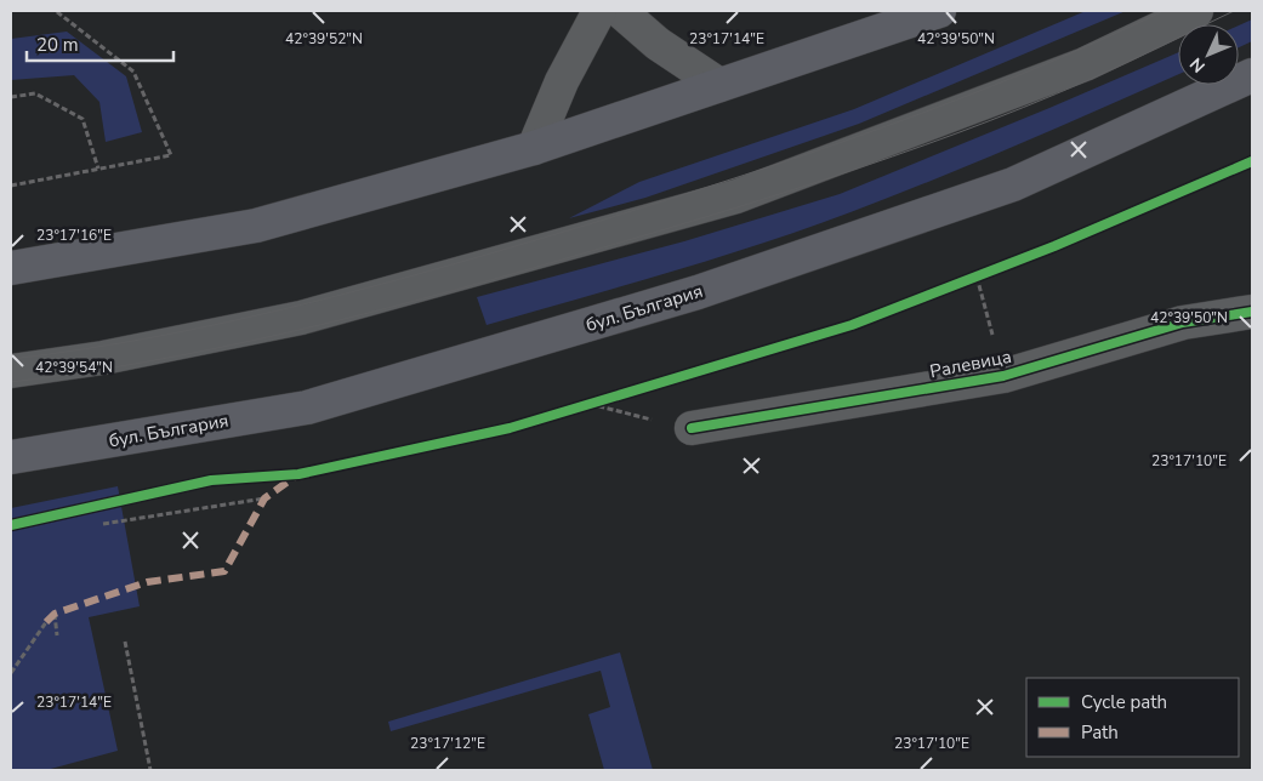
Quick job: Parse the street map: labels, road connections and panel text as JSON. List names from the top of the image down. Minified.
{"streets":{"main road":["бул. България"],"street":["Ралевица"]},"legend":["Cycle path","Path"],"scale_bar":"20 m","north":"bottom left","coordinates":["23°17'14\"E","42°39'52\"N","42°39'50\"N","23°17'16\"E","42°39'54\"N","23°17'10\"E","23°17'12\"E"]}
